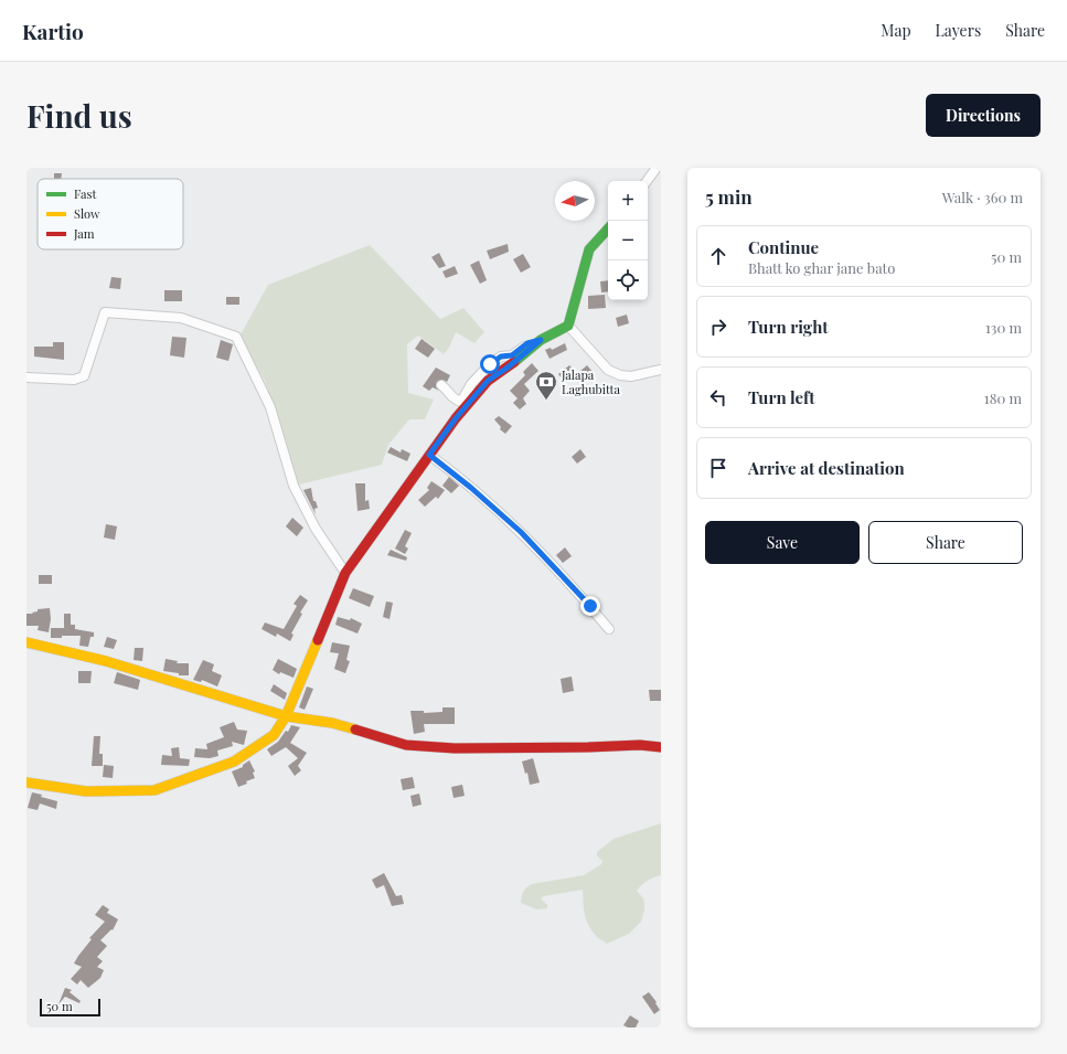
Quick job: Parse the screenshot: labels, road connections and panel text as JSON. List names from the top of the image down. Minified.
{"places":{"bank":["Jalapa Laghubitta"]},"legend":["Fast","Slow","Jam"],"scale_bar":"50 m","north":"left","page":{"header":"Kartio","nav":["Map","Layers","Share"],"buttons":["Directions",["Save","Share"]],"title":"Find us","heading":["5 min","Walk · 360 m"],"map_buttons":["+","−"],"list":[["Continue","Bhatt ko ghar jane bato","50 m"],["Turn right","130 m"],["Turn left","180 m"],"Arrive at destination"],"scale":"50 m"}}
